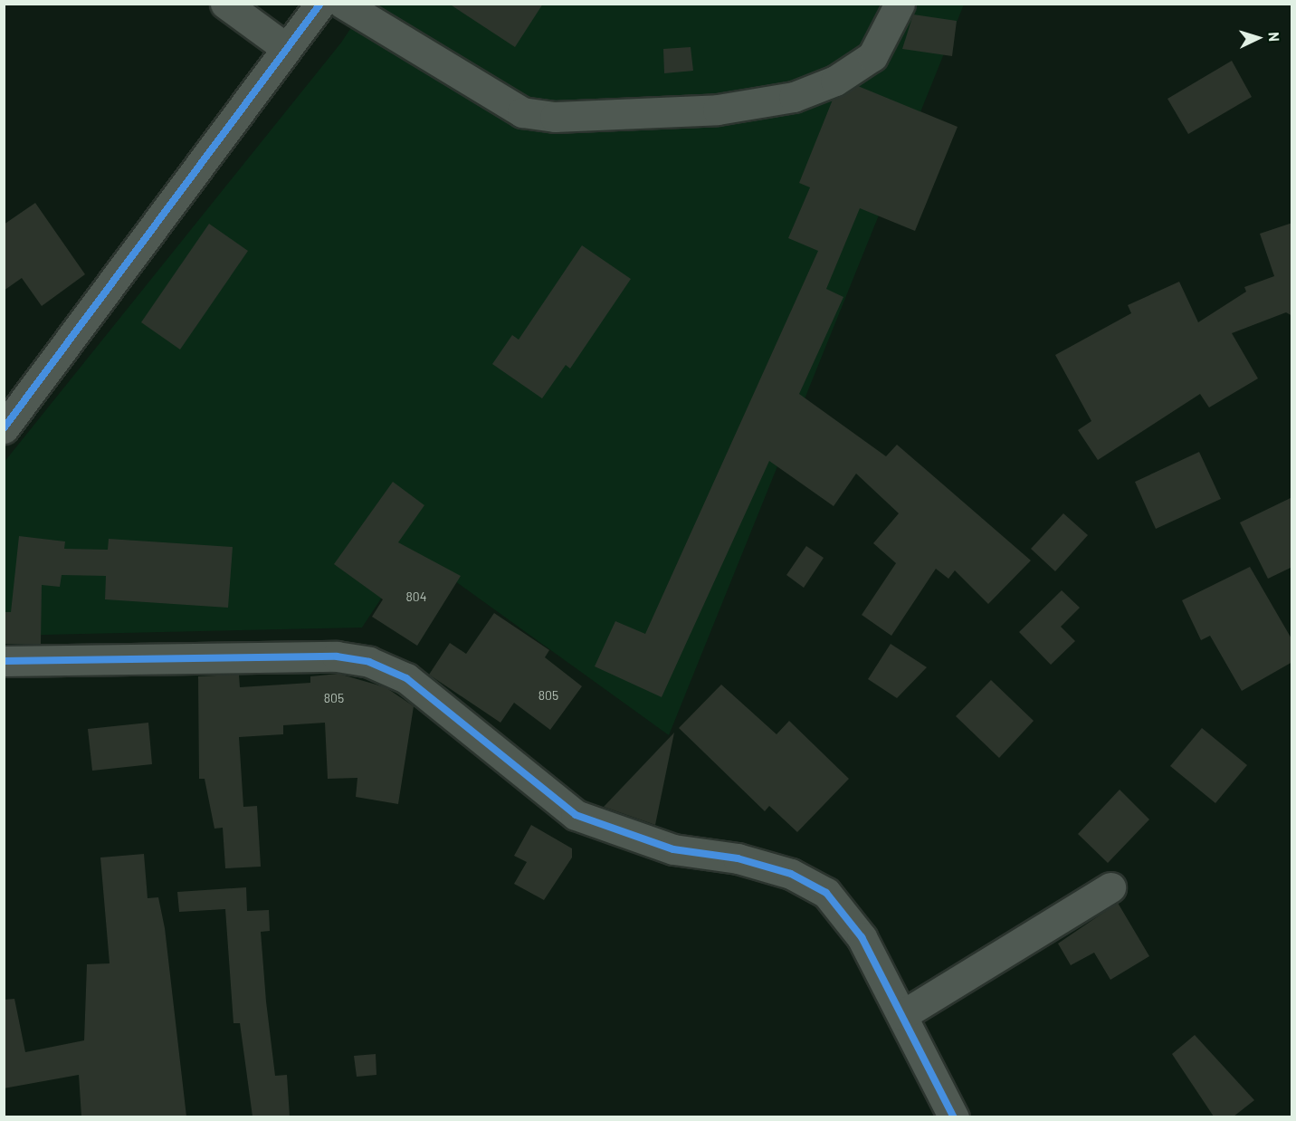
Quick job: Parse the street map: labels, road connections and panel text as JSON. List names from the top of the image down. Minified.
{"house_numbers":["804","805","805"],"north":"right"}
